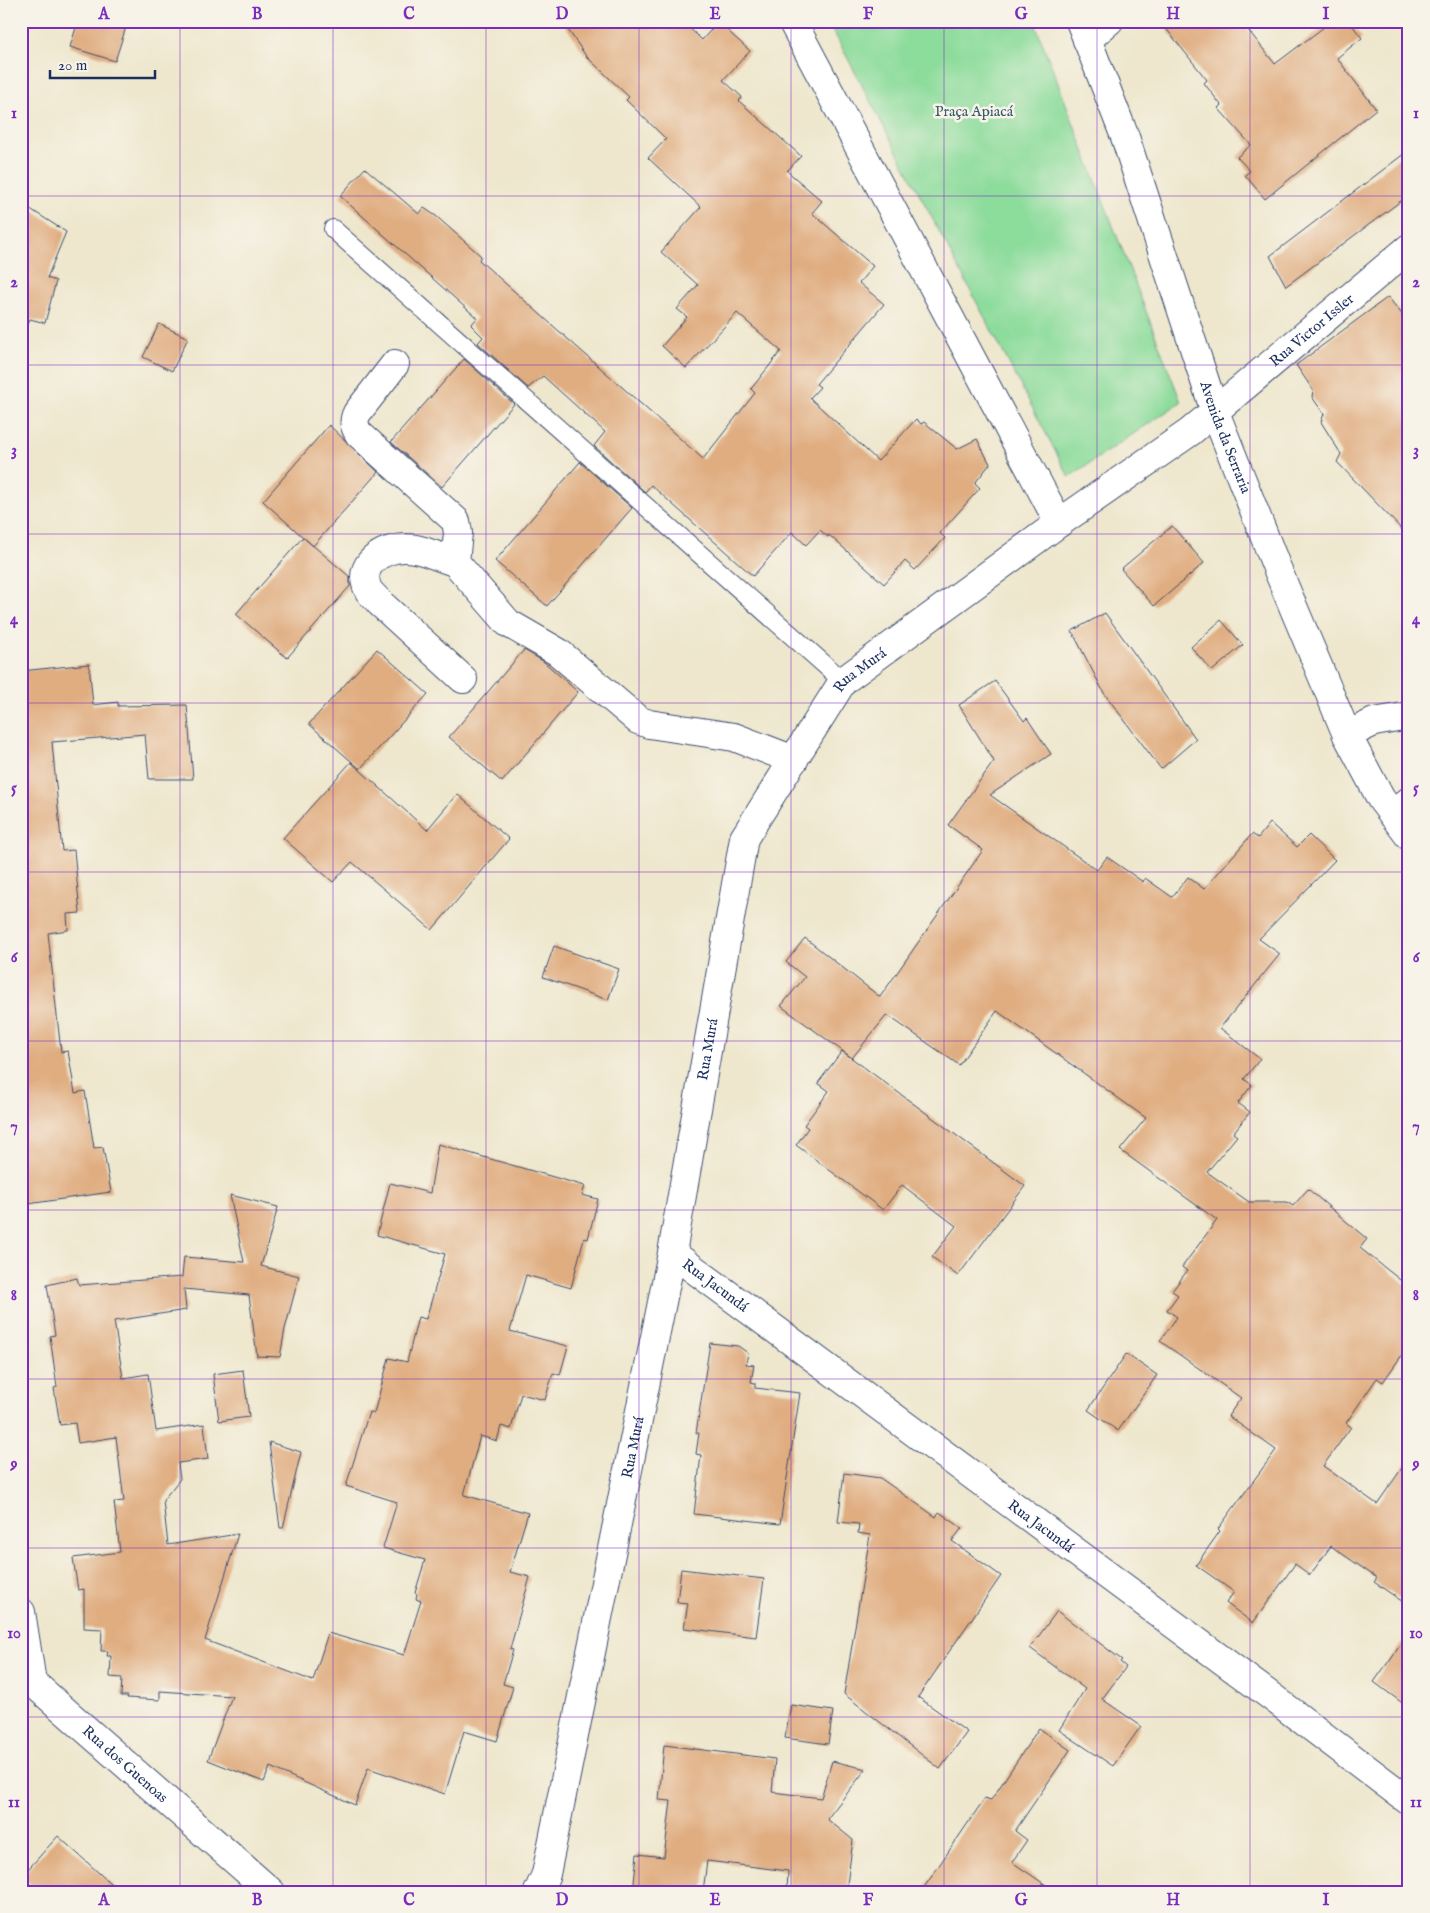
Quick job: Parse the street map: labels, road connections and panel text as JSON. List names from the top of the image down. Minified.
{"streets":{"street":["Rua Victor Issler","Avenida da Serraria","Rua Murá","Rua Jacundá","Rua dos Guenoas"]},"crossings":[["Rua Victor Issler","Avenida da Serraria"],["Rua Victor Issler","Rua Murá"],["Avenida da Serraria","Rua Murá"],["Rua Murá","Rua Jacundá"]],"parks":["Praça Apiacá"],"scale_bar":"20 m","grid":{"columns":["A","B","C","D","E","F","G","H","I"],"rows":["1","2","3","4","5","6","7","8","9","10","11"]}}
